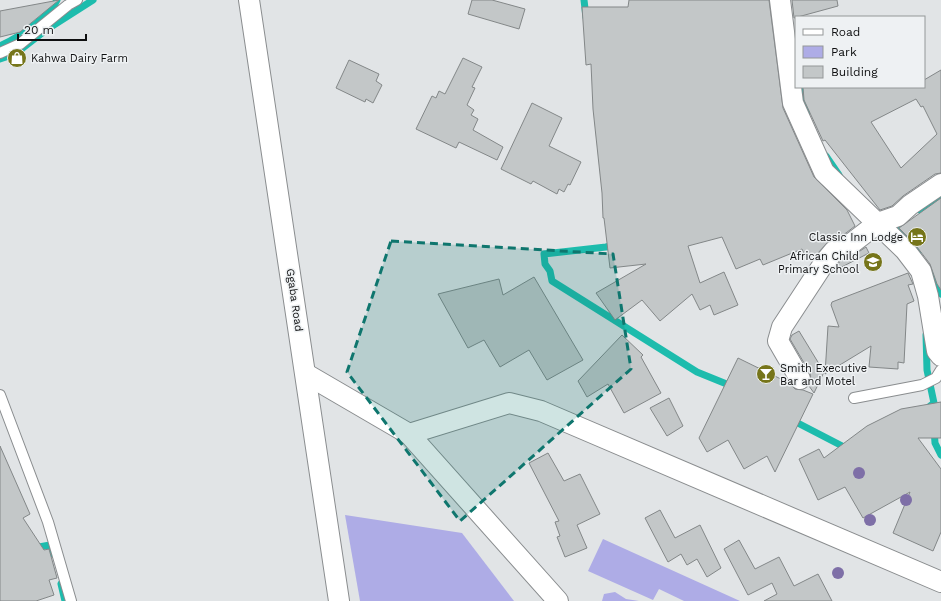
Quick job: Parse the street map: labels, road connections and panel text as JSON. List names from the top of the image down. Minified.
{"streets":{"street":["Ggaba Road"]},"places":{"shop":["Kahwa Dairy Farm"],"hotel":["Classic Inn Lodge"],"school or university":["African Child Primary School"],"bar":["Smith Executive Bar and Motel"]},"legend":["Road","Park","Building"],"scale_bar":"20 m"}
